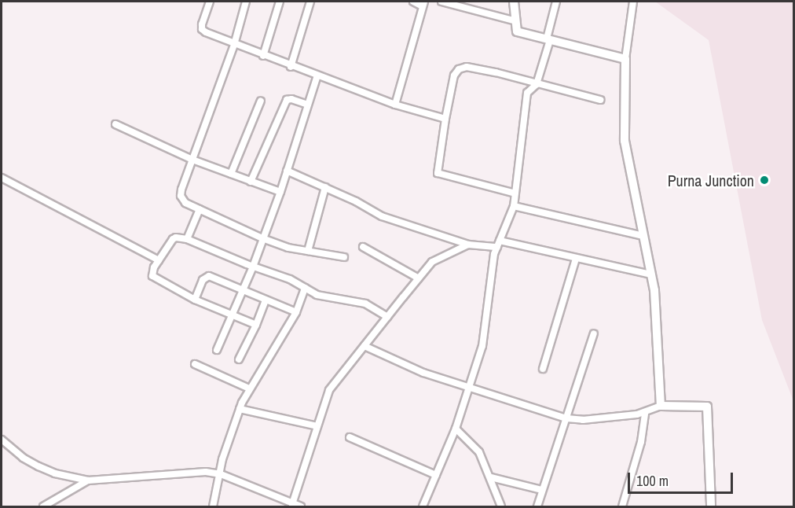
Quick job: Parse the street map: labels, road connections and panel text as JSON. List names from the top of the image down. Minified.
{"places":["Purna Junction"],"scale_bar":"100 m"}
